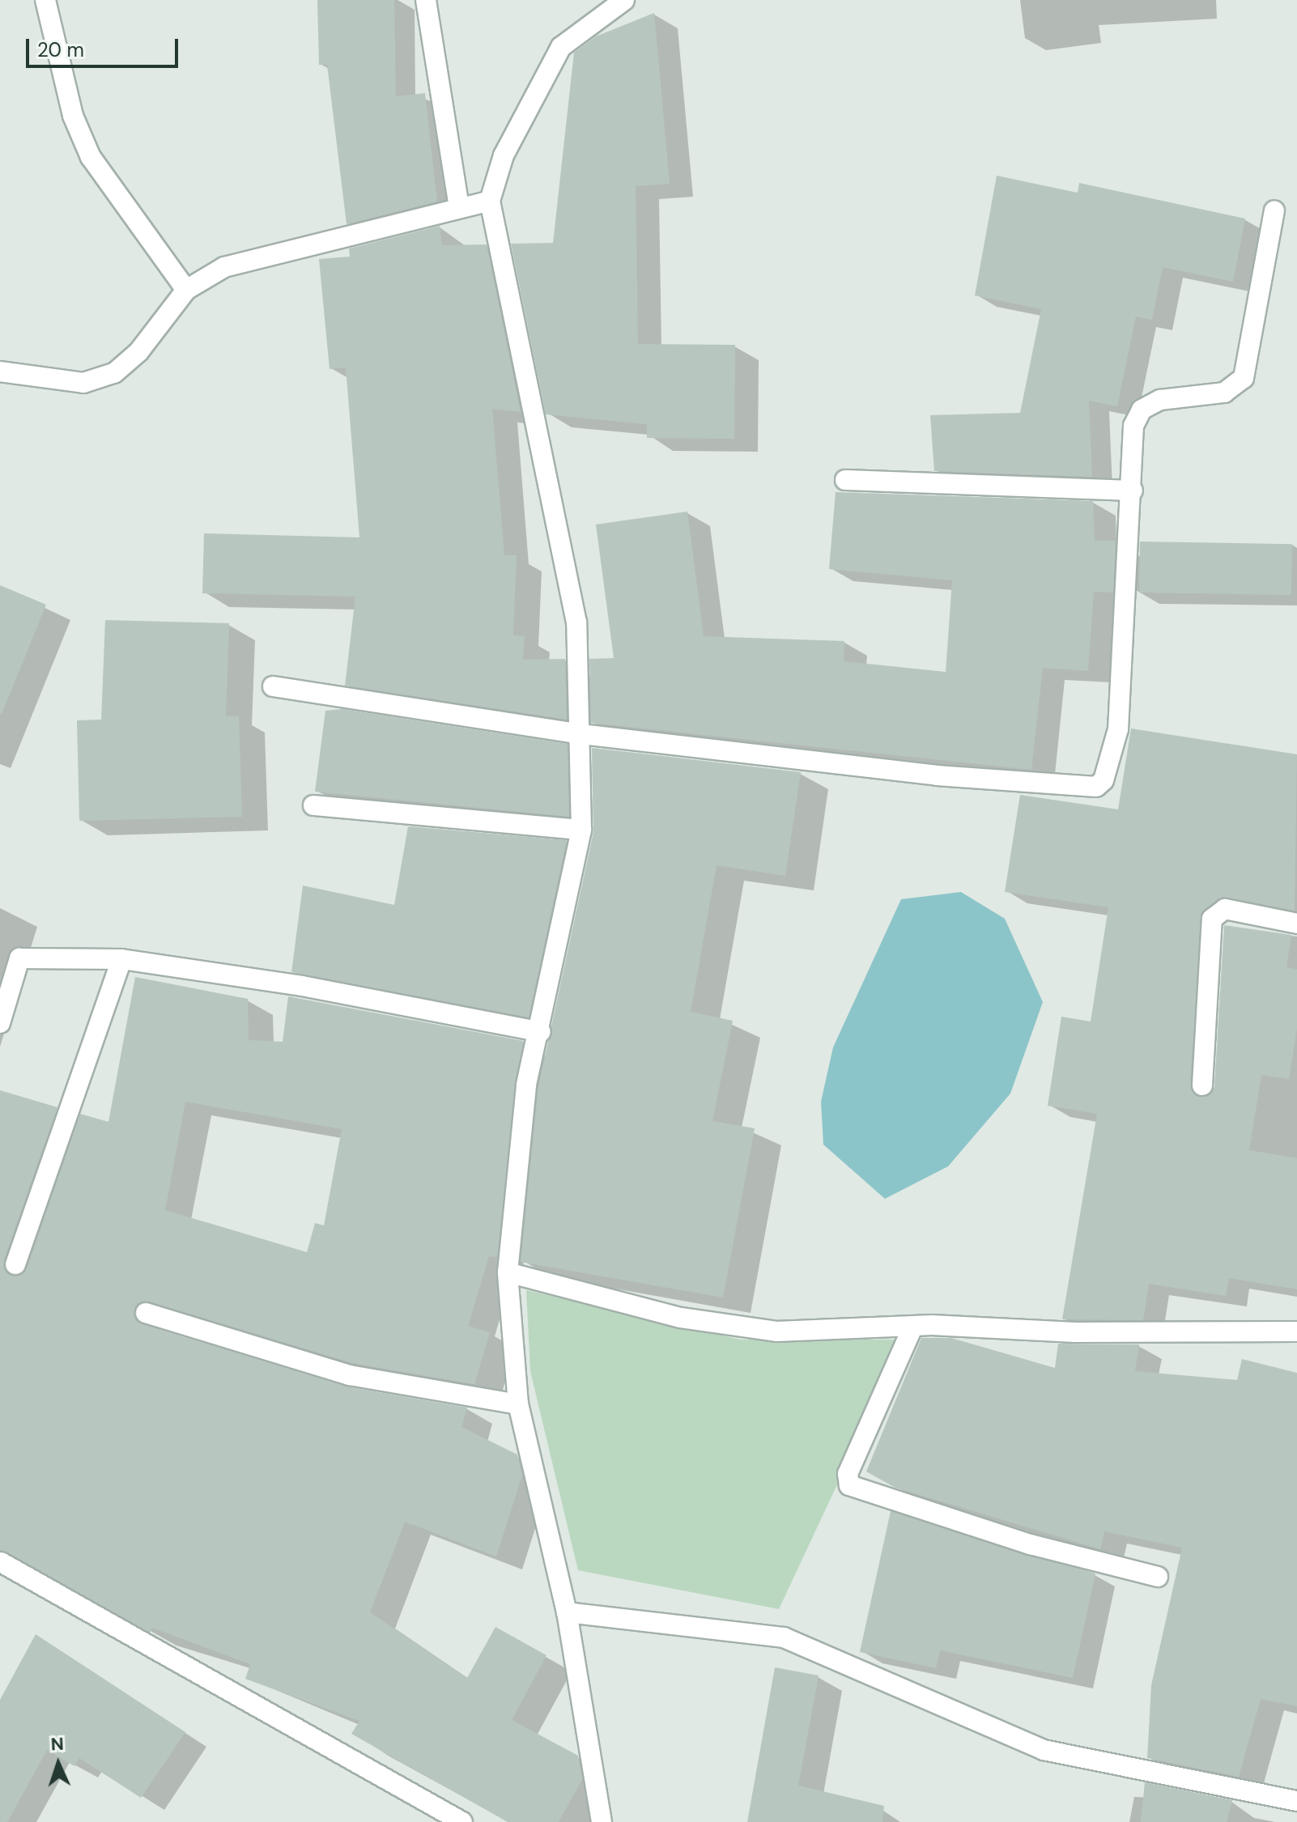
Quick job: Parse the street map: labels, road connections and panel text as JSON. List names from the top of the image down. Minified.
{"scale_bar":"20 m","north":"top"}
